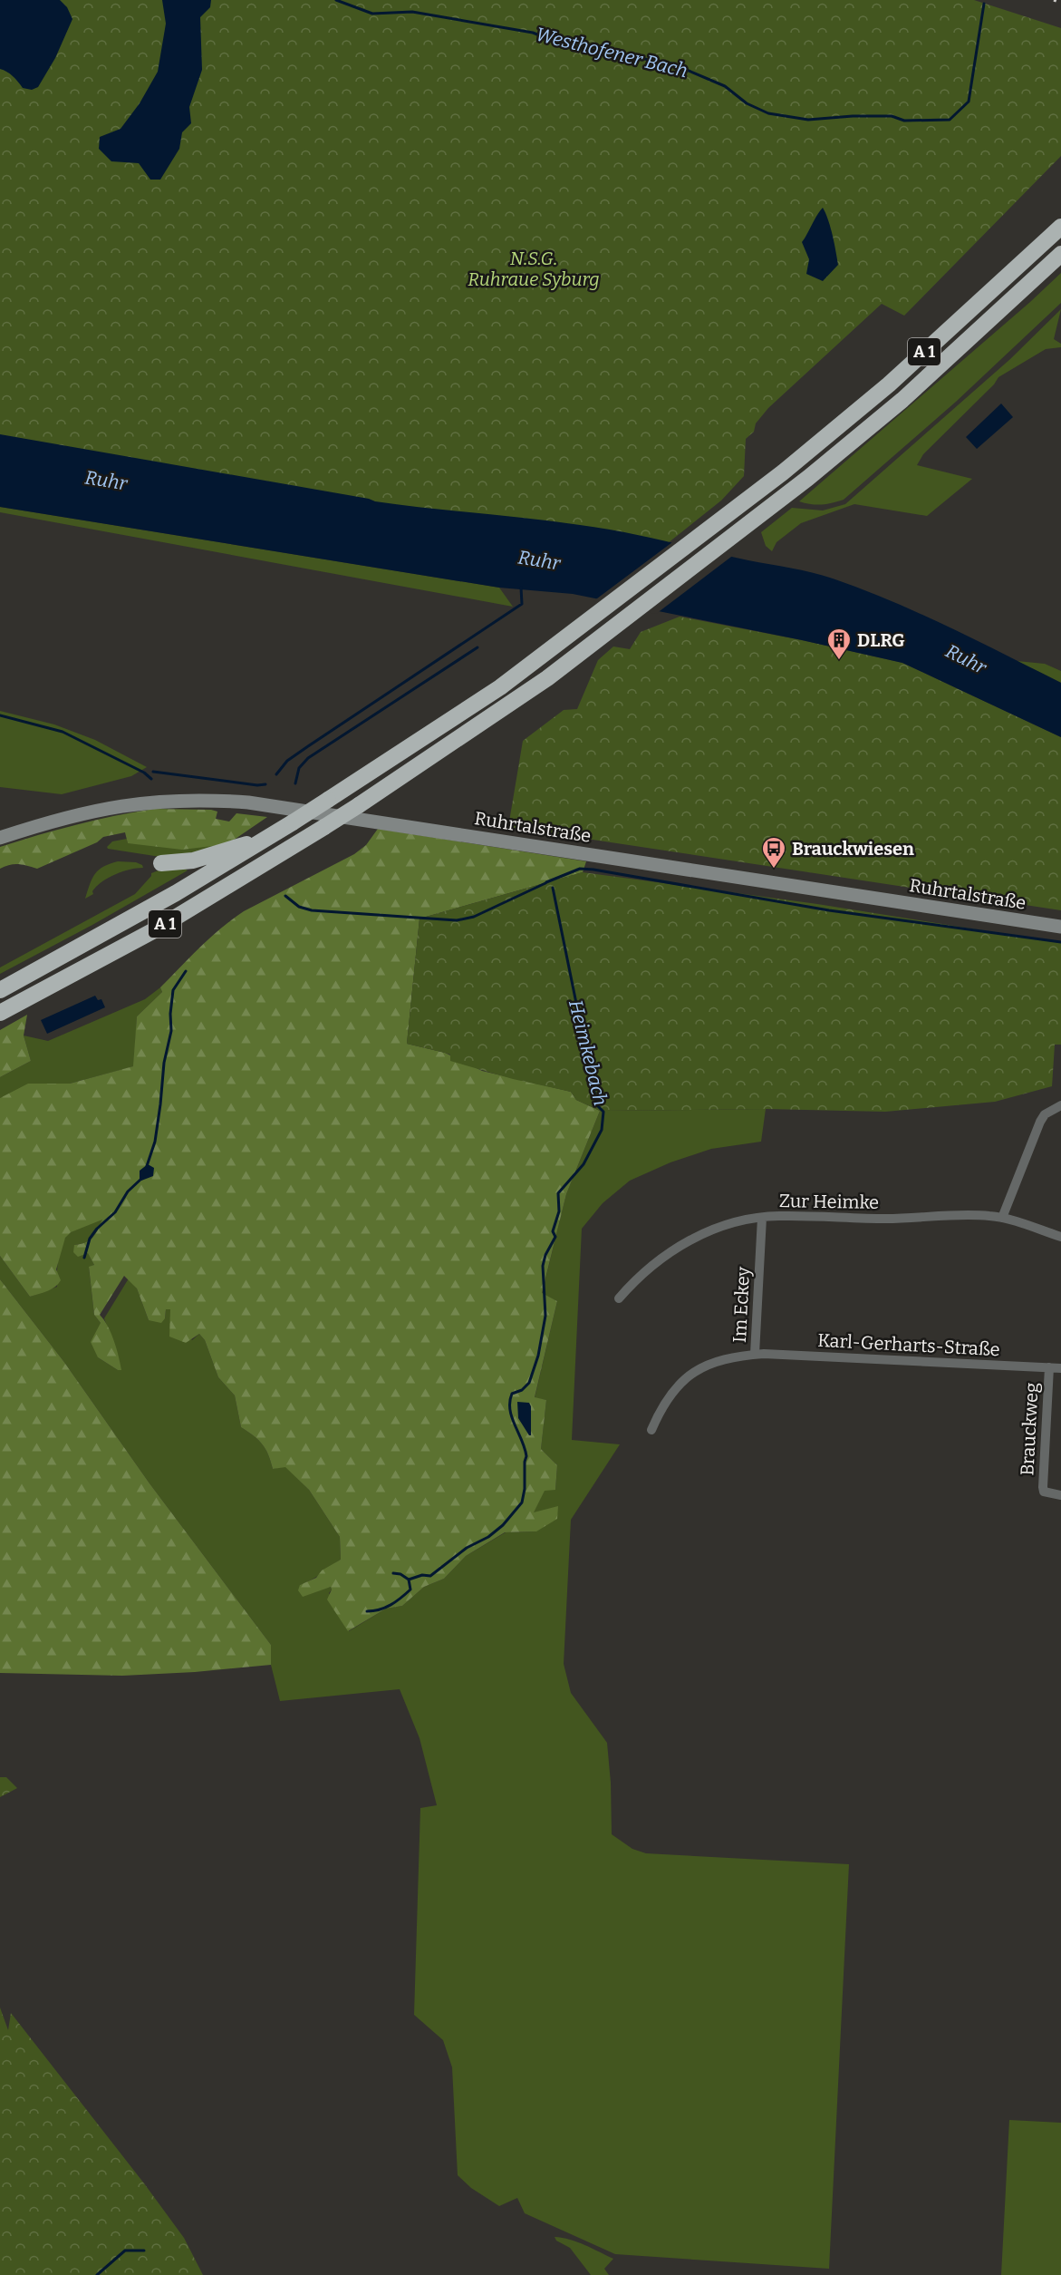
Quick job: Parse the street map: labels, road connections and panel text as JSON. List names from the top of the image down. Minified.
{"streets":{"highway":["A 1"],"main road":["Ruhrtalstraße"],"street":["Zur Heimke","Im Eckey","Karl-Gerharts-Straße","Brauckweg"]},"crossings":[["Zur Heimke","Im Eckey"],["Im Eckey","Karl-Gerharts-Straße"],["Karl-Gerharts-Straße","Brauckweg"]],"water":["Westhofener Bach","Ruhr","Heimkebach"],"parks":["N.S.G. Ruhraue Syburg"],"places":{"building":["DLRG"],"bus stop":["Brauckwiesen"]}}
